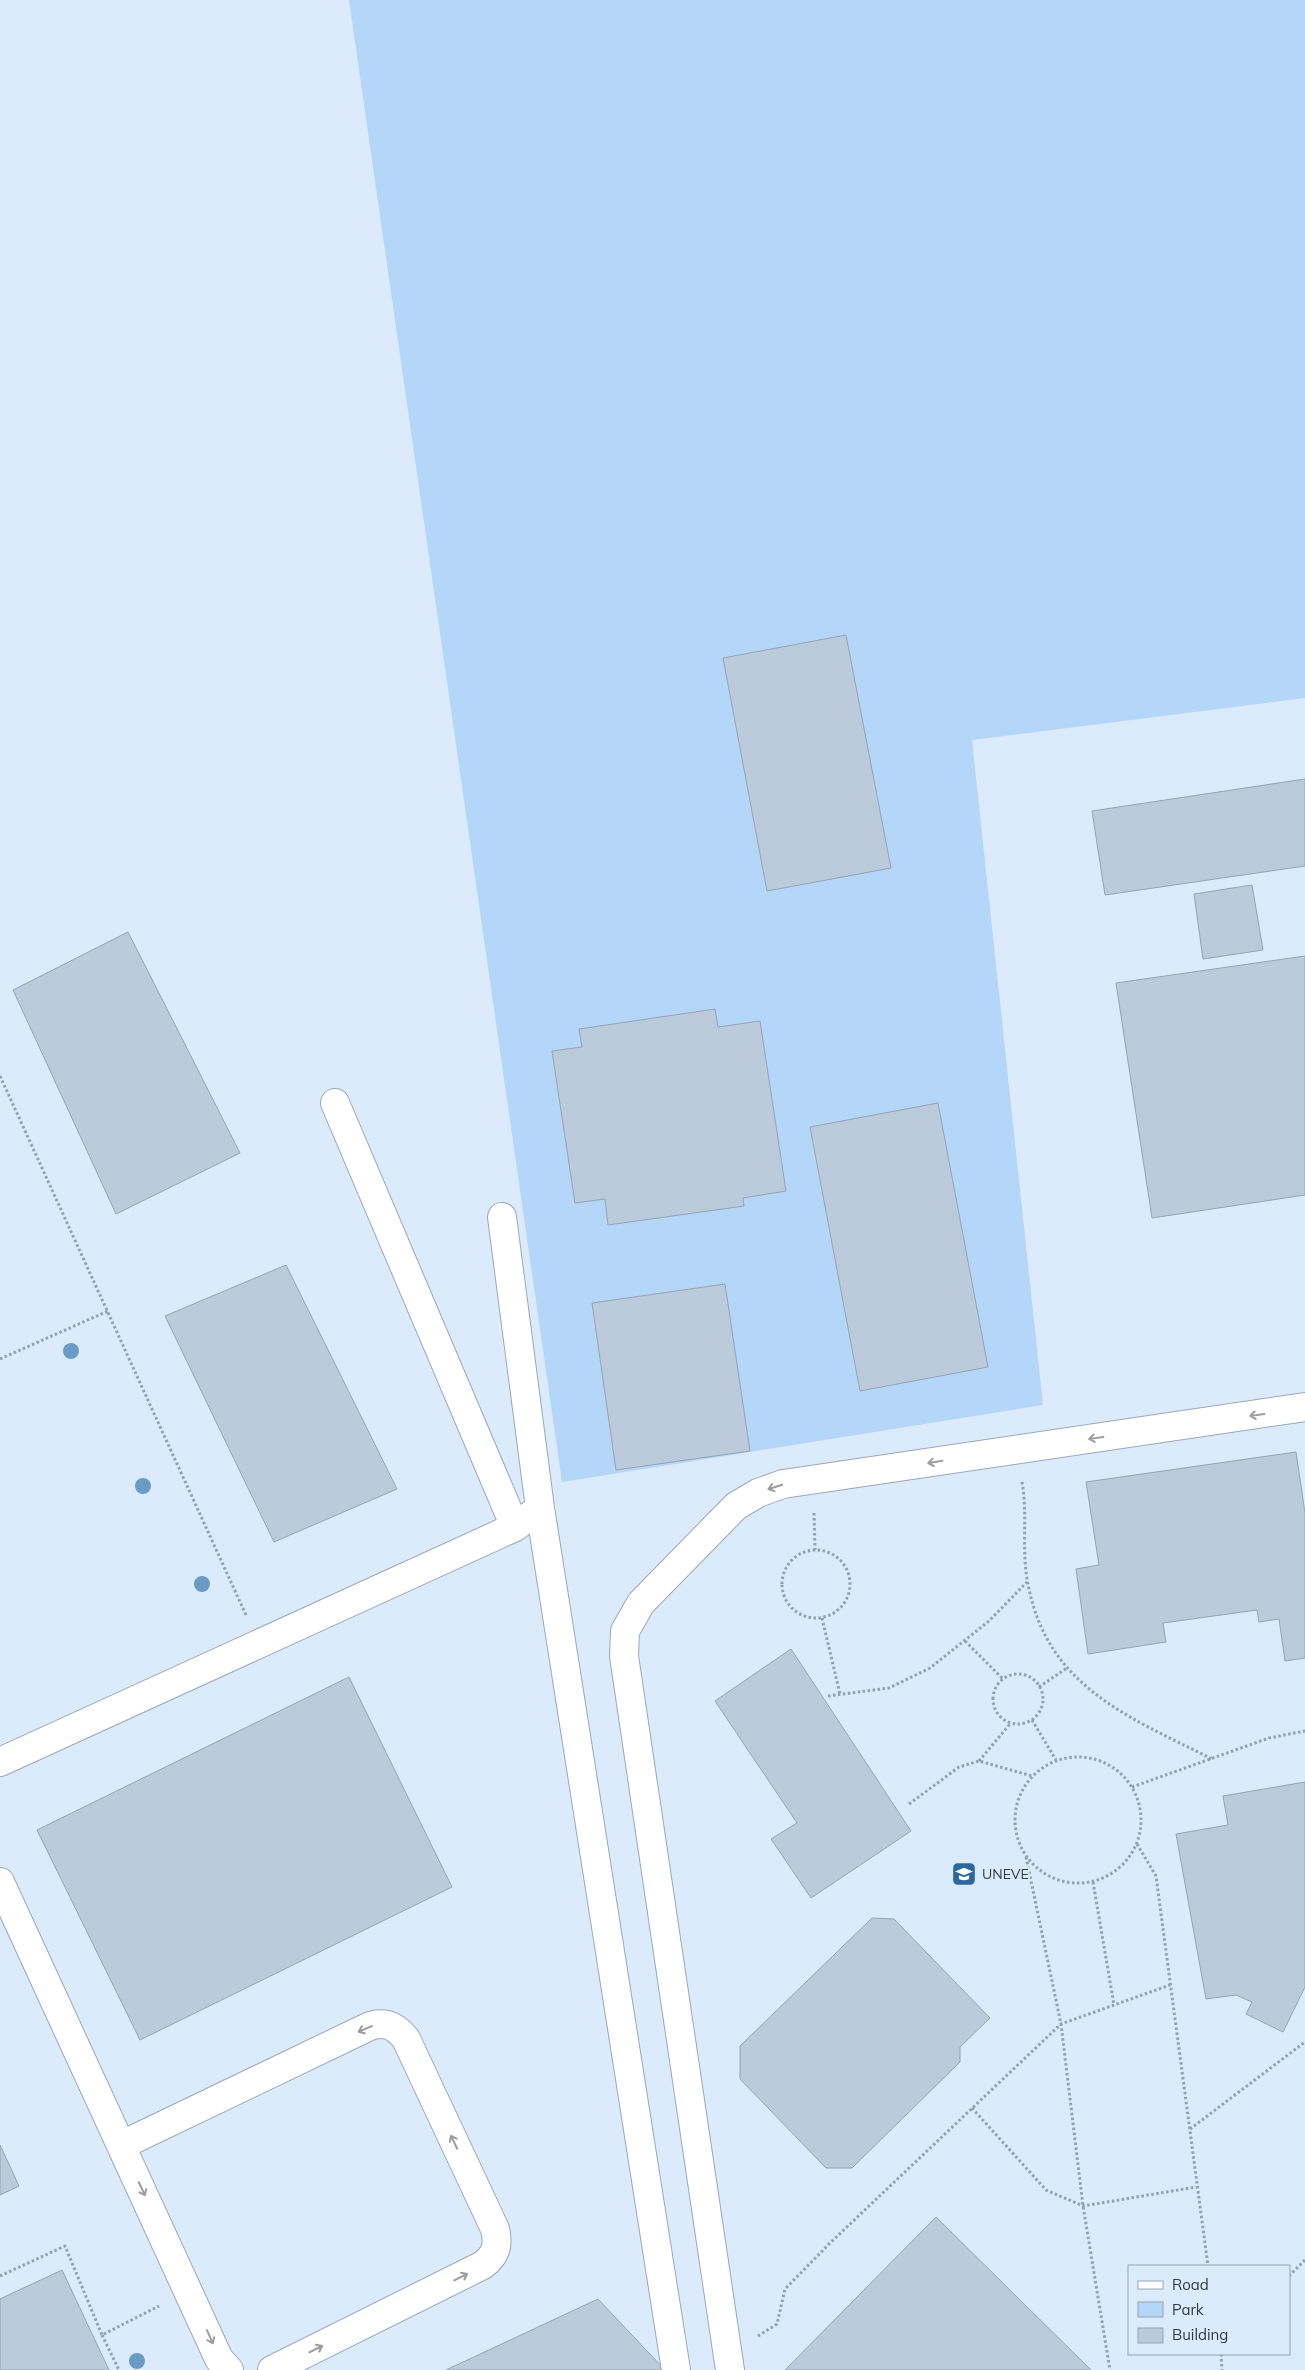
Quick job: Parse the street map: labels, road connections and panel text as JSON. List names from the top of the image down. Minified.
{"places":{"school or university":["UNEVE"]},"legend":["Road","Park","Building"]}
